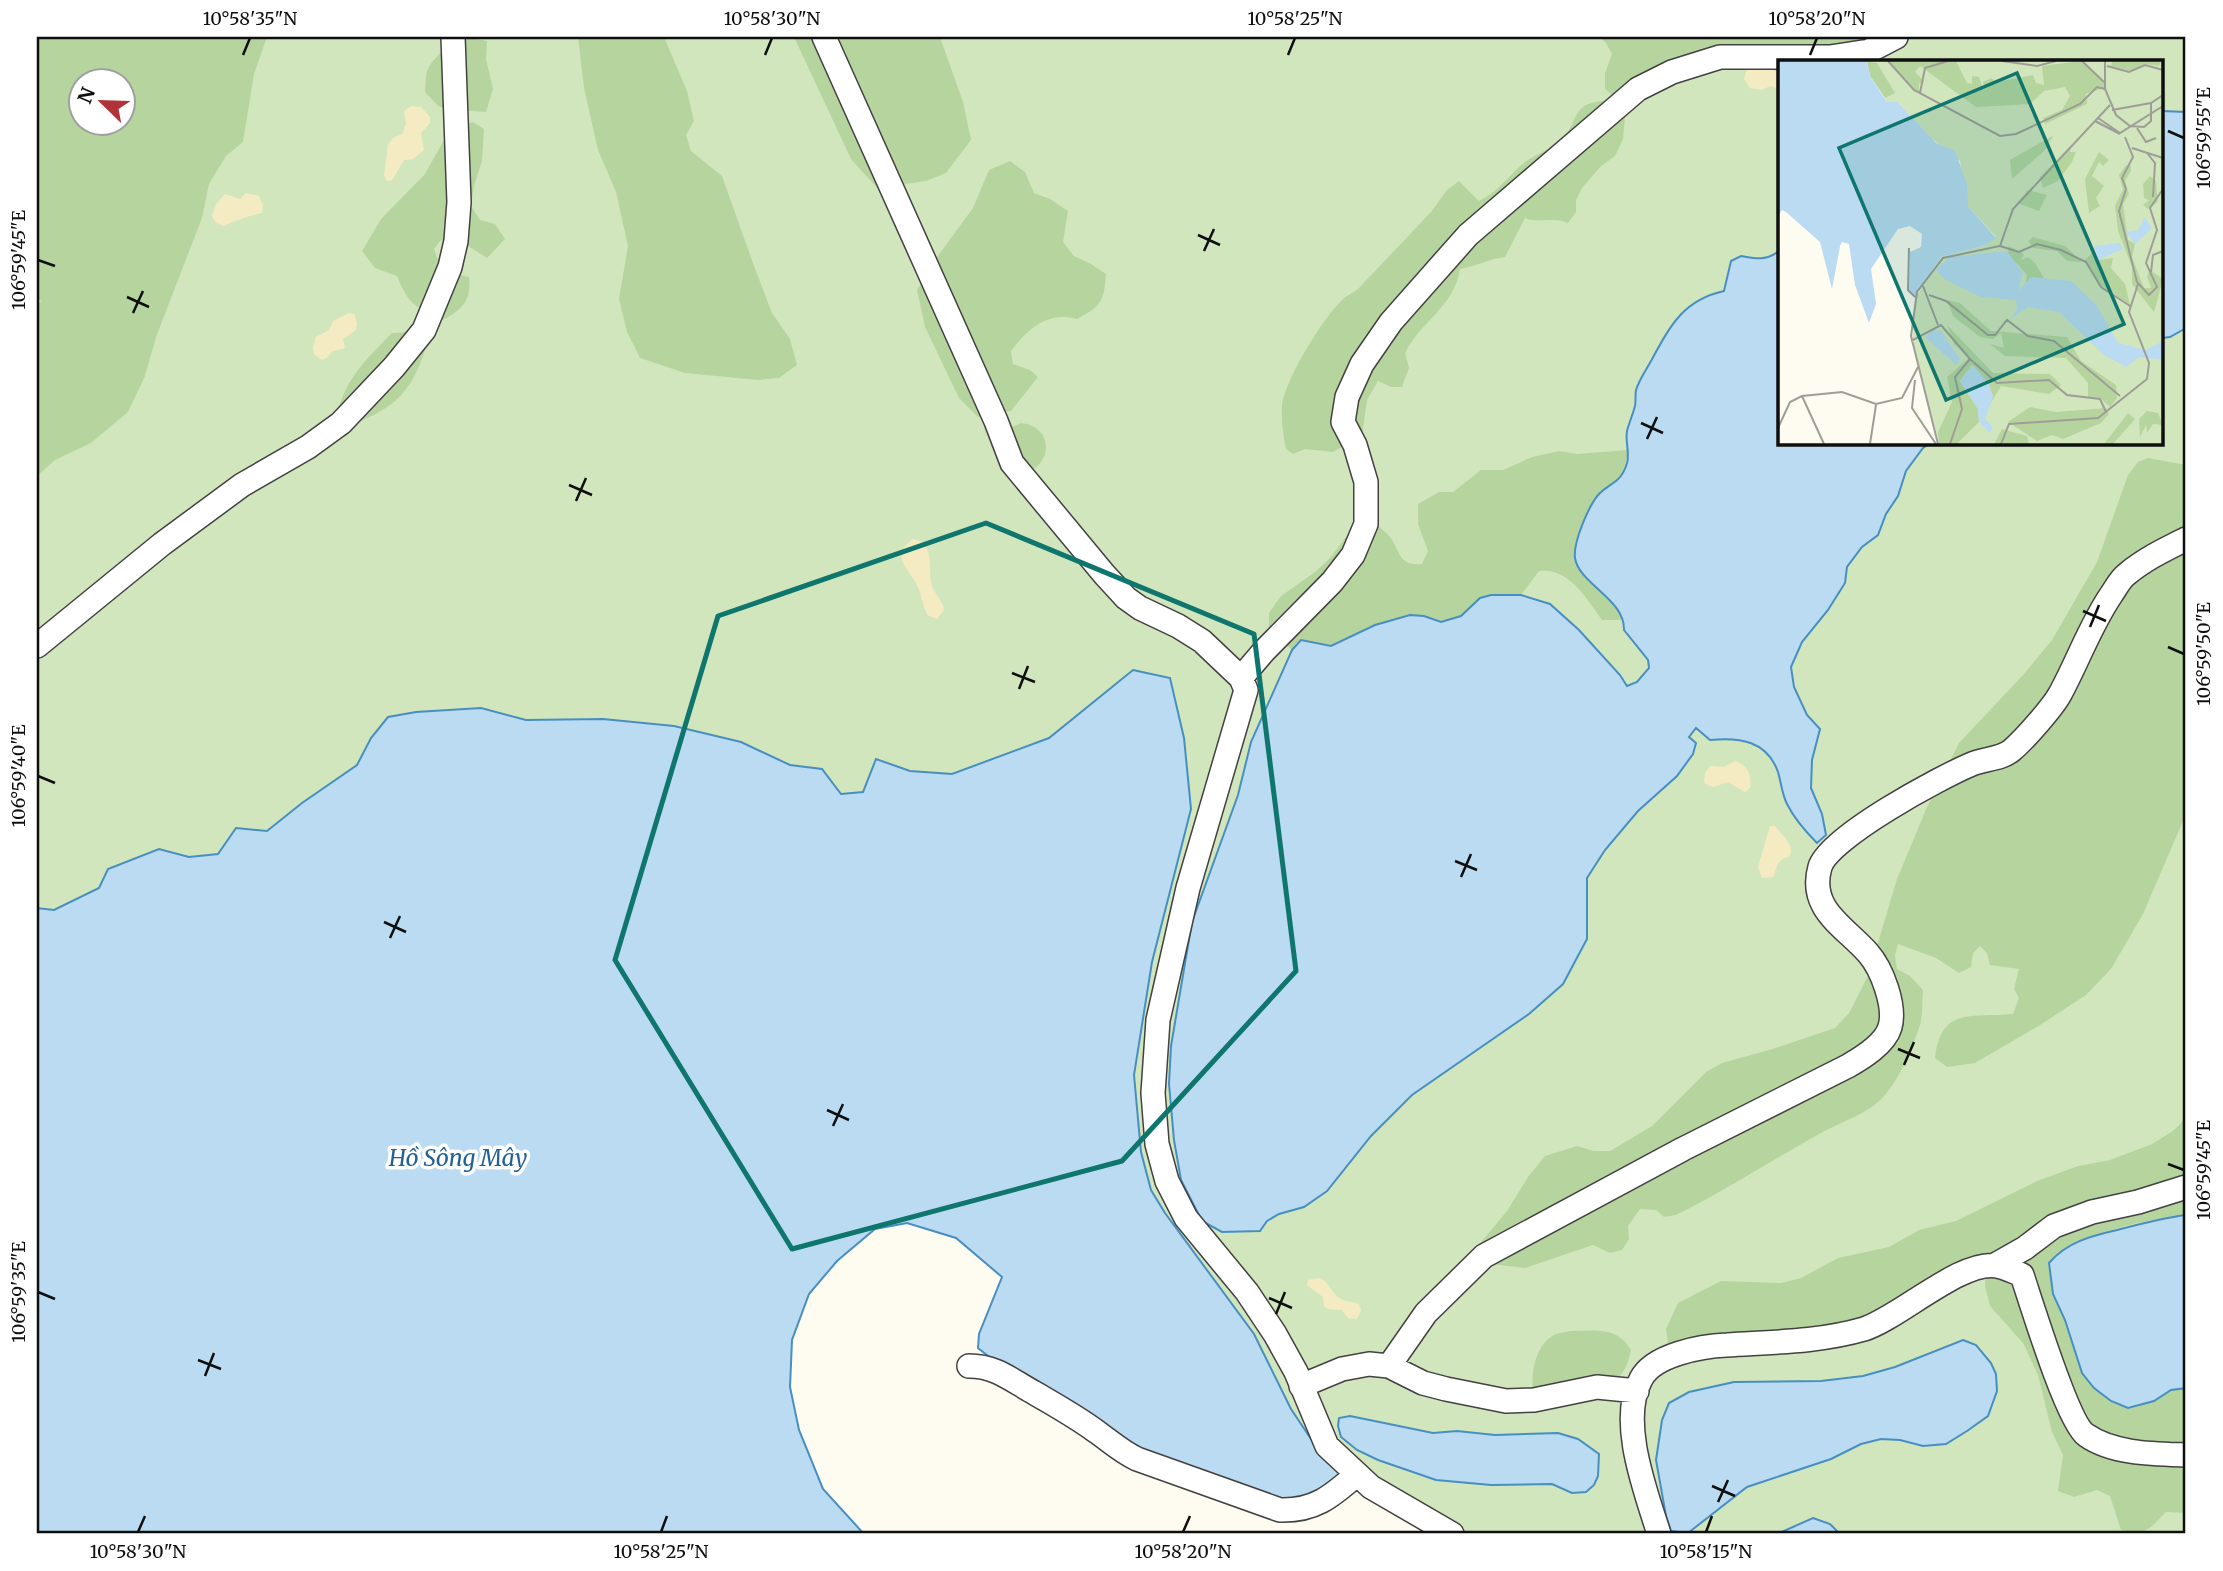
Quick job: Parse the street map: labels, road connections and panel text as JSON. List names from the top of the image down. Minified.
{"water":["Hồ Sông Mây"],"north":"top left","coordinates":["10°58'35\"N","10°58'30\"N","10°58'25\"N","10°58'20\"N","106°59'55\"E","106°59'45\"E","106°59'50\"E","106°59'40\"E","106°59'35\"E","10°58'15\"N"]}
